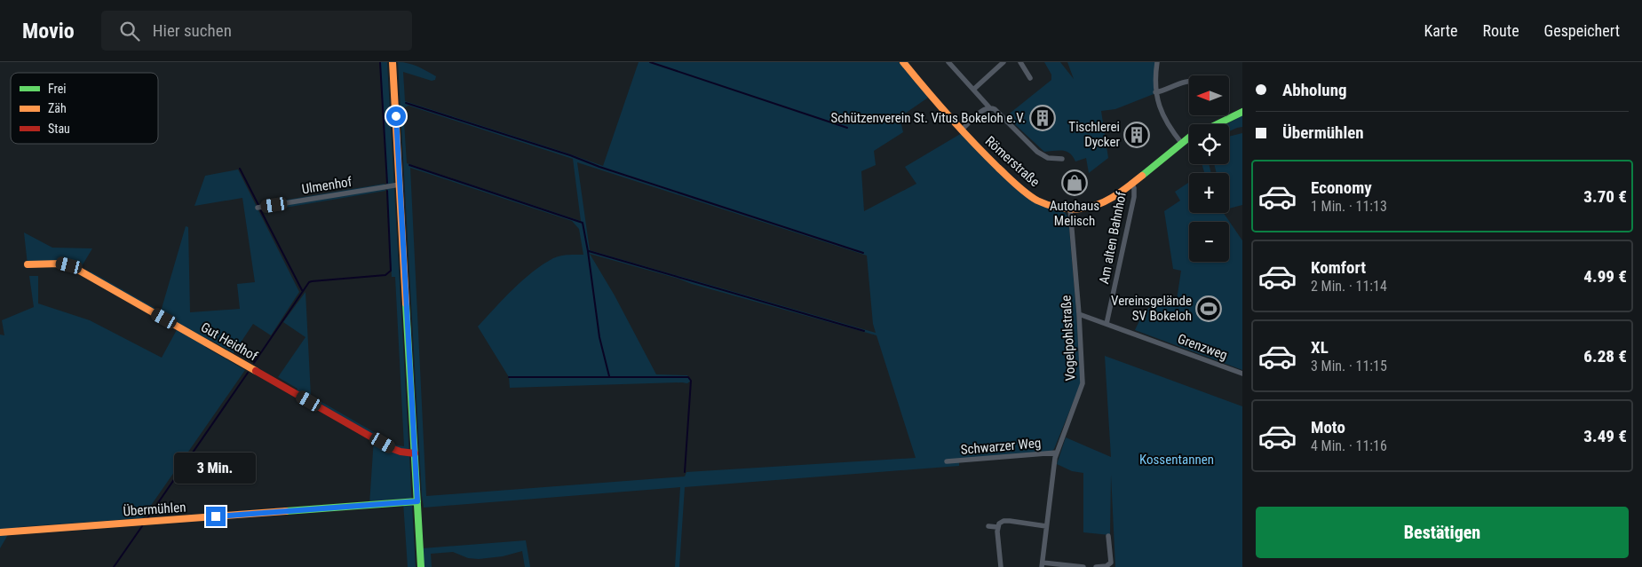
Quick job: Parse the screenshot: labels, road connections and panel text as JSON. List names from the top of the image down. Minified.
{"streets":{"street":["Römerstraße","Ulmenhof","Am alten Bahnhof","Vogelpohlstraße","Gut Heidhof","Grenzweg","Schwarzer Weg","Übermühlen"]},"crossings":[["Römerstraße","Am alten Bahnhof"],["Römerstraße","Vogelpohlstraße"],["Am alten Bahnhof","Grenzweg"],["Vogelpohlstraße","Grenzweg"],["Vogelpohlstraße","Schwarzer Weg"]],"parks":["Kossentannen"],"places":{"building":["Schützenverein St. Vitus Bokeloh e.V.","Tischlerei Dycker"],"shop":["Autohaus Melisch"],"sports":["Vereinsgelände SV Bokeloh"]},"legend":["Frei","Zäh","Stau"],"north":"left","page":{"header":"Movio","search":"Hier suchen","nav":["Karte","Route","Gespeichert"],"banner":["Abholung","Übermühlen"],"map_buttons":["+","−"],"list":[{"name":"Economy","note":"1 Min. · 11:13","value":"3.70 €"},{"name":"Komfort","note":"2 Min. · 11:14","value":"4.99 €"},{"name":"XL","note":"3 Min. · 11:15","value":"6.28 €"},{"name":"Moto","note":"4 Min. · 11:16","value":"3.49 €"}],"bubble":"3 Min.","buttons":"Bestätigen"}}
